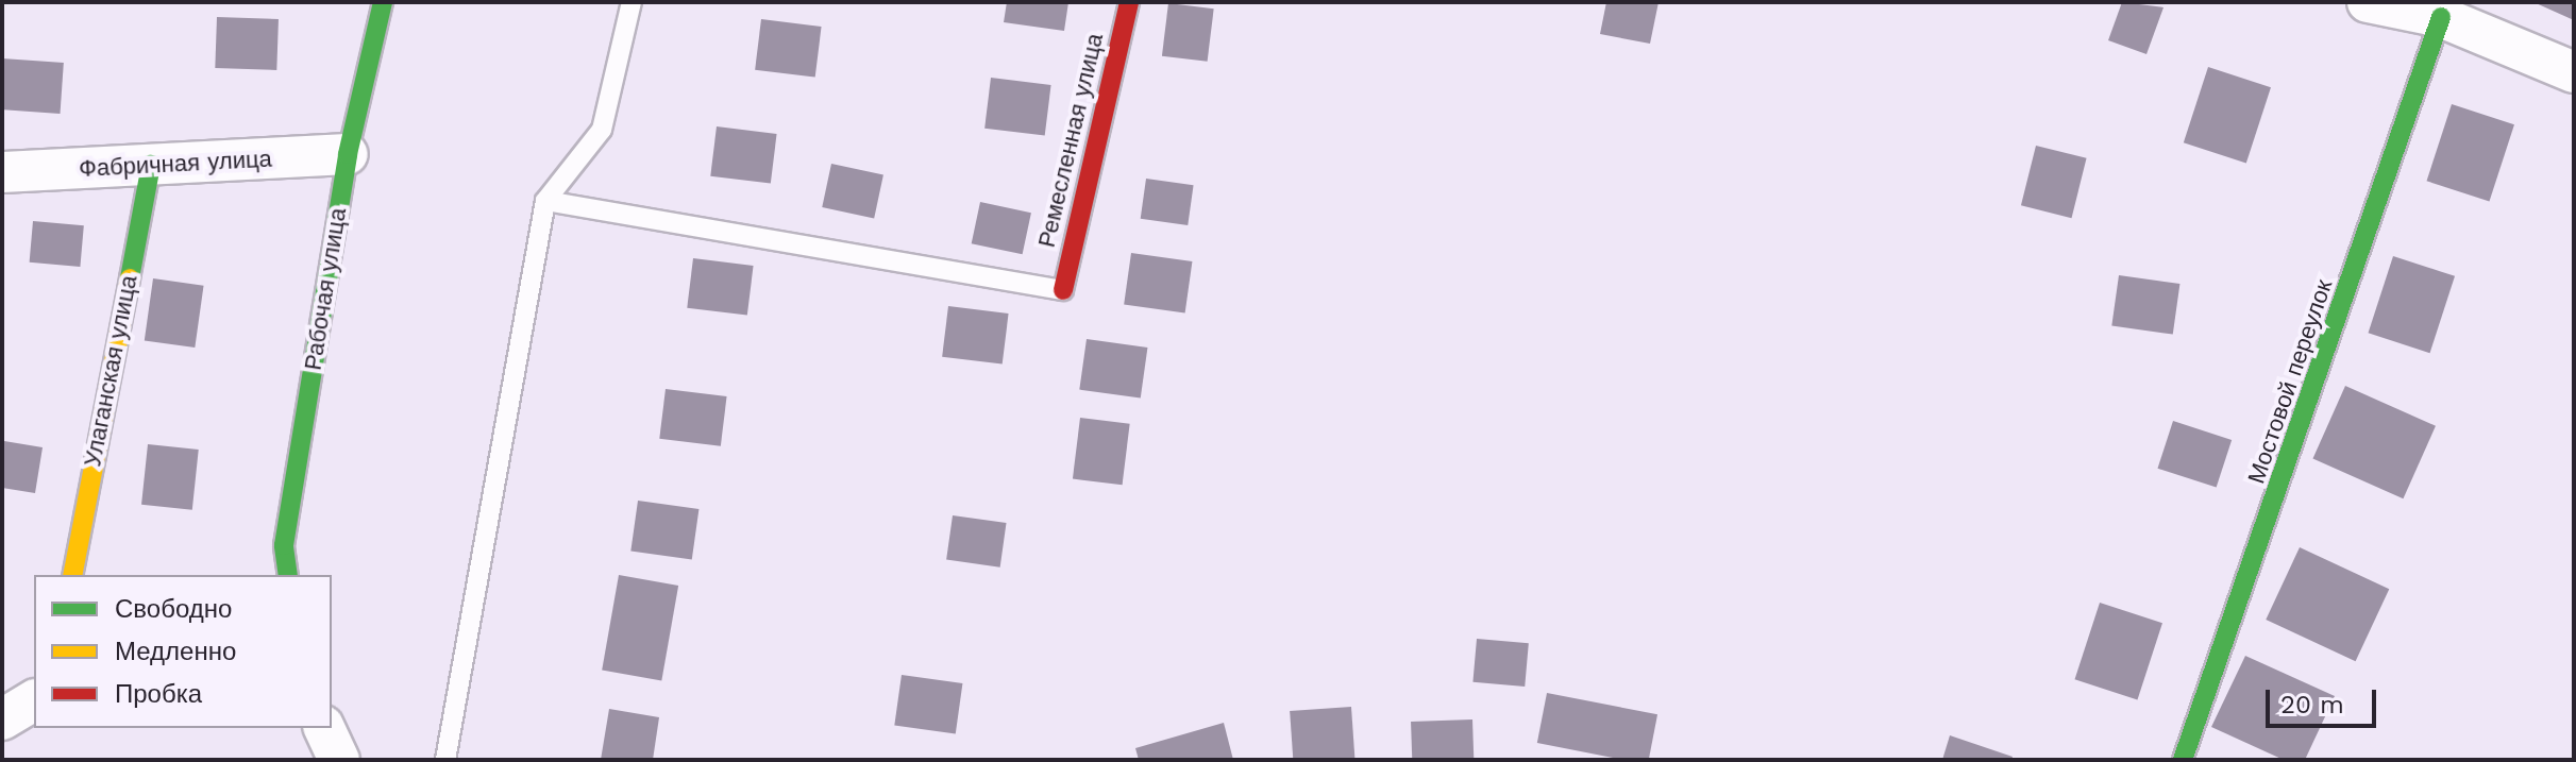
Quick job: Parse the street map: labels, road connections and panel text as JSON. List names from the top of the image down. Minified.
{"streets":{"street":["Ремесленная улица","Фабричная улица","Рабочая улица","Улаганская улица","Мостовой переулок"]},"crossings":[["Фабричная улица","Рабочая улица"],["Фабричная улица","Улаганская улица"]],"legend":["Свободно","Медленно","Пробка"],"scale_bar":"20 m"}
